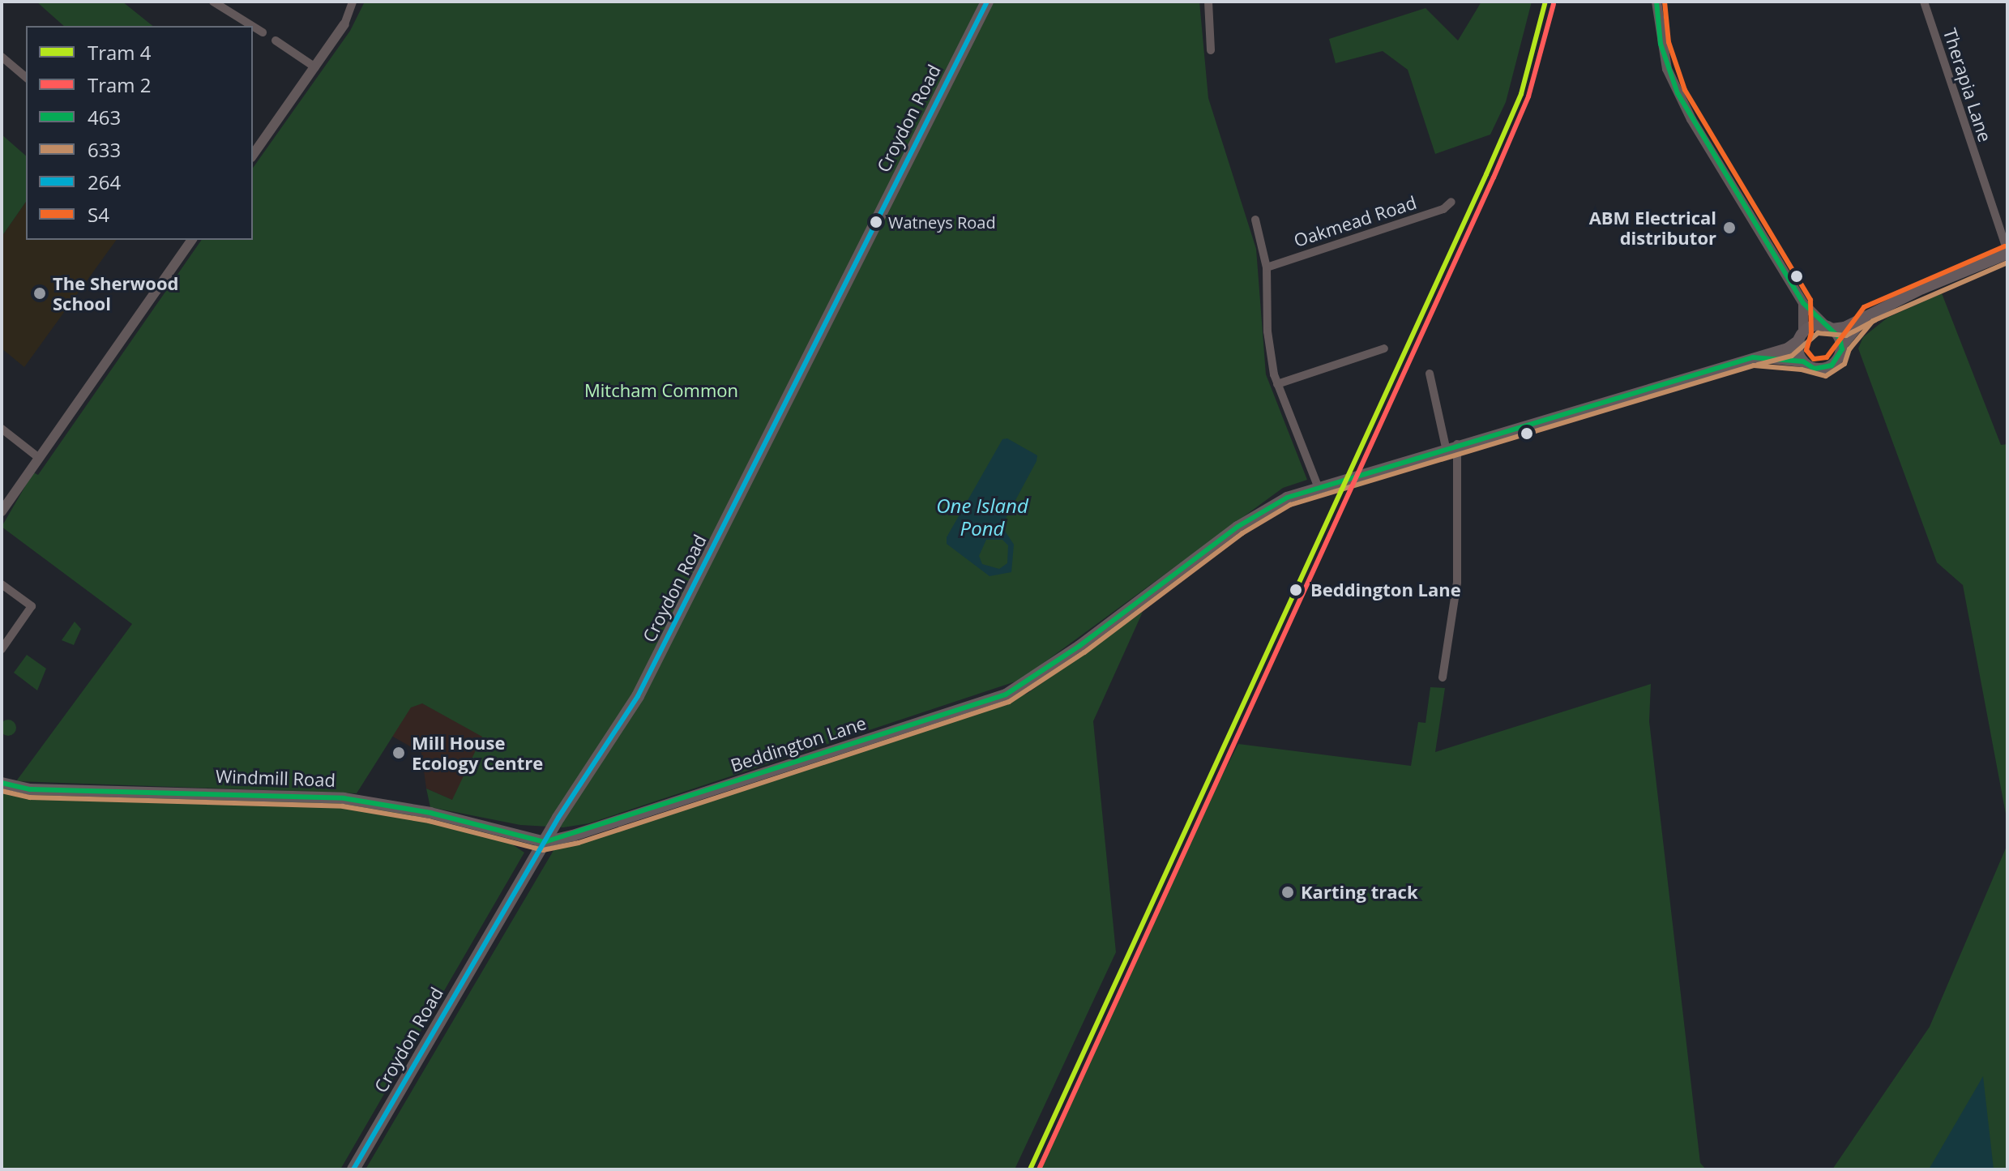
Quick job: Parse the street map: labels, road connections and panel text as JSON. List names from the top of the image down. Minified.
{"streets":{"main road":["Croydon Road","Beddington Lane","Windmill Road"],"street":["Therapia Lane","Oakmead Road"]},"crossings":[["Therapia Lane","Beddington Lane"],["Croydon Road","Beddington Lane"],["Croydon Road","Windmill Road"],["Beddington Lane","Windmill Road"]],"water":["One Island Pond"],"parks":["Mitcham Common"],"places":["Watneys Road","ABM Electrical distributor","The Sherwood School","Beddington Lane","Mill House Ecology Centre","Karting track"],"lines":["tram line 4","transit line 463","transit line 264","transit line S4","tram line 2","transit line 633"],"legend":["Tram 4","Tram 2","463","633","264","S4"]}
